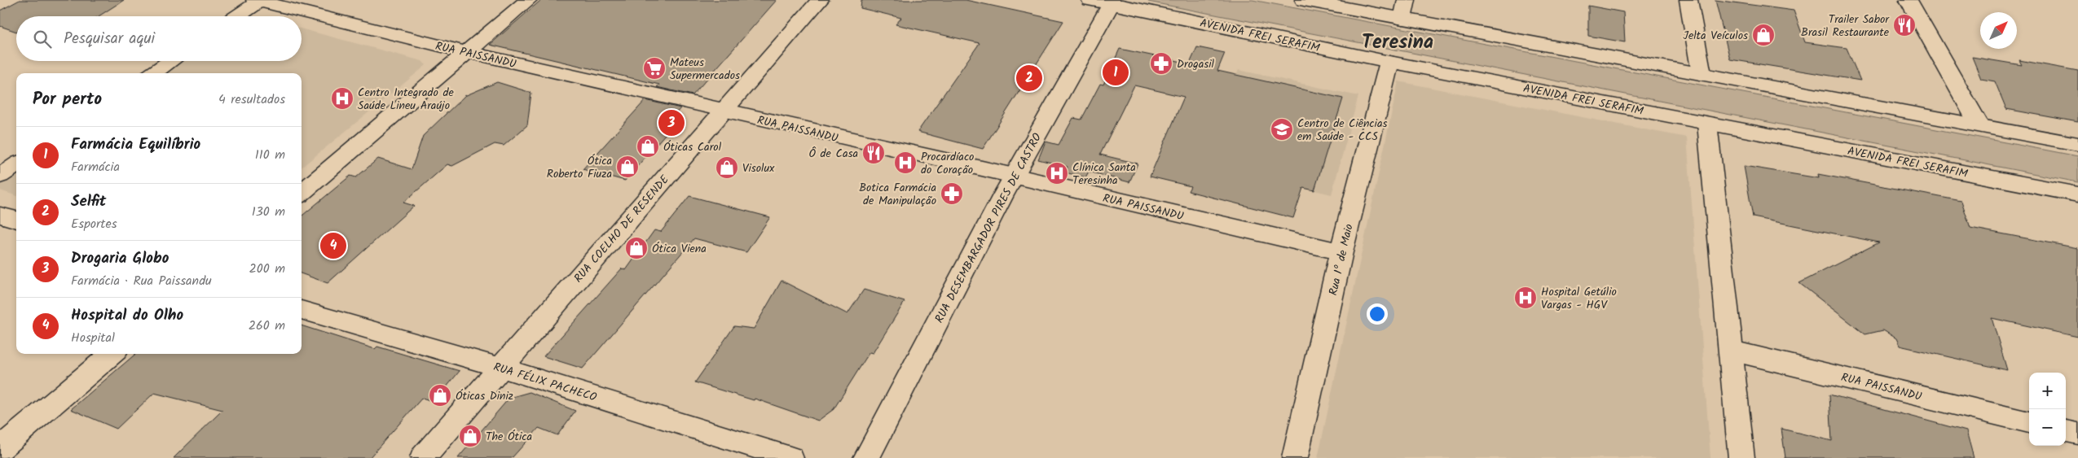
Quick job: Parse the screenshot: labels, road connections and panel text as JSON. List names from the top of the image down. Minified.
{"streets":{"street":["AVENIDA FREI SERAFIM","RUA PAISSANDU","RUA DESEMBARGADOR PIRES DE CASTRO","RUA COELHO DE RESENDE","Rua 1º de Maio","RUA FÉLIX PACHECO"]},"crossings":[["AVENIDA FREI SERAFIM","RUA DESEMBARGADOR PIRES DE CASTRO"],["AVENIDA FREI SERAFIM","Rua 1º de Maio"],["RUA PAISSANDU","RUA DESEMBARGADOR PIRES DE CASTRO"],["RUA PAISSANDU","RUA COELHO DE RESENDE"],["RUA PAISSANDU","Rua 1º de Maio"],["RUA COELHO DE RESENDE","RUA FÉLIX PACHECO"]],"districts":["Teresina"],"places":{"restaurant":["Trailer Sabor Brasil Restaurante","Ô de Casa"],"shop":["Jelta Veículos","Óticas Carol","Ótica Roberto Fiuza","Visolux","Ótica Viena","Óticas Diniz","The Ótica"],"pharmacy":["Drogasil","Botica Farmácia de Manipulação"],"supermarket":["Mateus Supermercados"],"hospital":["Centro Integrado de Saúde Lineu Araújo","Procardíaco do Coração","Clínica Santa Teresinha","Hospital Getúlio Vargas - HGV"],"school or university":["Centro de Ciências em Saúde - CCS"]},"north":"top right","page":{"search":"Pesquisar aqui","pins":["1","2","3","4"],"heading":["Por perto","4 resultados"],"list":[{"mark":"1","name":"Farmácia Equilíbrio","note":"Farmácia","value":"110 m"},{"mark":"2","name":"Selfit","note":"Esportes","value":"130 m"},{"mark":"3","name":"Drogaria Globo","note":"Farmácia · Rua Paissandu","value":"200 m"},{"mark":"4","name":"Hospital do Olho","note":"Hospital","value":"260 m"}],"map_buttons":["+","−"]}}
